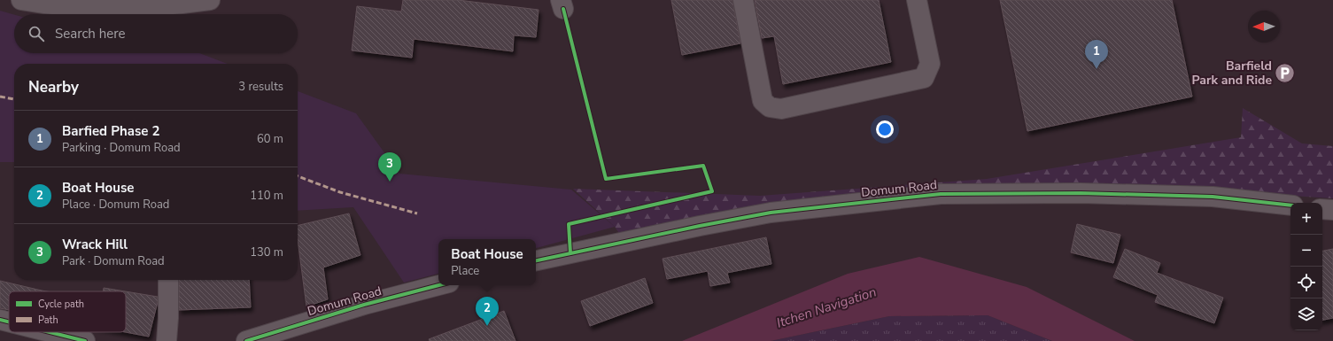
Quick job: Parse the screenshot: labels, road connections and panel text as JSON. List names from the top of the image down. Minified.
{"streets":{"street":["Domum Road"]},"water":["Itchen Navigation"],"places":{"parking":["Barfield Park and Ride"]},"legend":["Cycle path","Path"],"north":"left","page":{"search":"Search here","pins":["1","3","2"],"heading":["Nearby","3 results"],"list":[{"mark":"1","name":"Barfied Phase 2","note":"Parking · Domum Road","value":"60 m"},{"mark":"2","name":"Boat House","note":"Place · Domum Road","value":"110 m"},{"mark":"3","name":"Wrack Hill","note":"Park · Domum Road","value":"130 m"}],"map_buttons":["+","−"],"popup":["Boat House","Place"]}}
